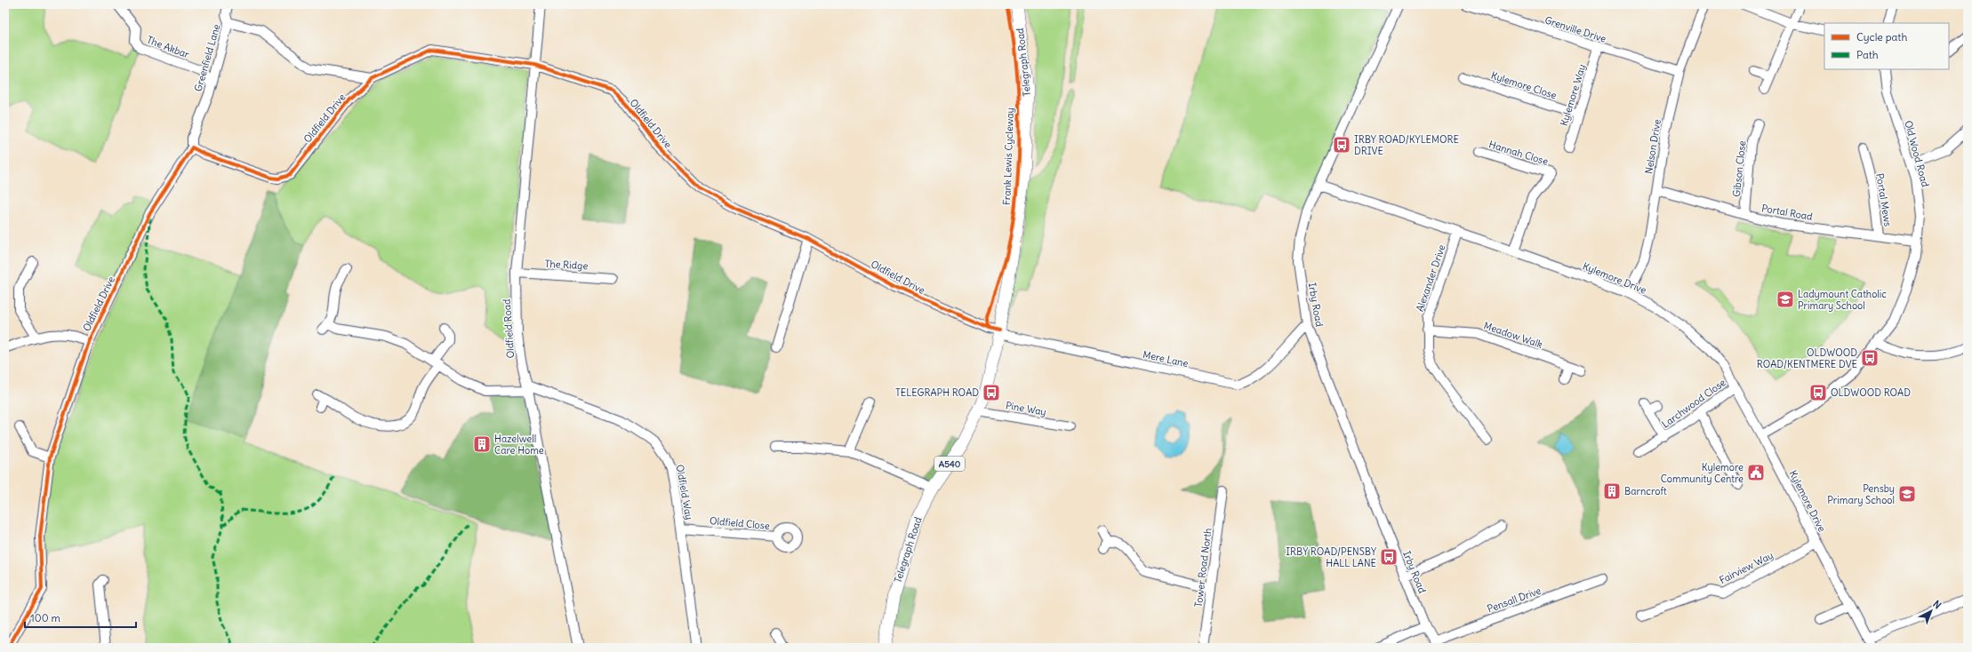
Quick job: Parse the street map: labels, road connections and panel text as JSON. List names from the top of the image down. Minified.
{"streets":{"main road":["Telegraph Road","A540"],"street":["Grenville Drive","The Akbar","Greenfield Lane","Kylemore Close","Kylemore Way","Oldfield Drive","Nelson Drive","Hannah Close","Old Wood Road","Gibson Close","Portal Mews","Portal Road","The Ridge","Alexander Drive","Kylemore Drive","Irby Road","Oldfield Road","Meadow Walk","Mere Lane","Larchwood Close","Pine Way","Oldfield Way","Oldfield Close","Tower Road North","Fairview Way","Pensall Drive"],"cycle path":["Frank Lewis Cycleway"]},"crossings":[["Grenville Drive","Kylemore Way"],["Grenville Drive","Nelson Drive"],["The Akbar","Greenfield Lane"],["Greenfield Lane","Oldfield Drive"],["Telegraph Road","Oldfield Drive"],["Telegraph Road","Mere Lane"],["Telegraph Road","Pine Way"],["Kylemore Close","Kylemore Way"],["Oldfield Drive","Oldfield Road"],["Oldfield Drive","Mere Lane"],["Nelson Drive","Portal Road"],["Nelson Drive","Kylemore Drive"],["Hannah Close","Kylemore Drive"],["Old Wood Road","Portal Road"],["Old Wood Road","Kylemore Drive"],["Gibson Close","Portal Road"],["Portal Mews","Portal Road"],["The Ridge","Oldfield Road"],["Alexander Drive","Kylemore Drive"],["Alexander Drive","Meadow Walk"],["Kylemore Drive","Irby Road"],["Kylemore Drive","Larchwood Close"],["Kylemore Drive","Fairview Way"],["Irby Road","Mere Lane"],["Irby Road","Pensall Drive"],["Oldfield Road","Oldfield Way"],["Oldfield Way","Oldfield Close"]],"places":{"bus stop":["IRBY ROAD/KYLEMORE DRIVE","OLDWOOD ROAD/KENTMERE DVE","TELEGRAPH ROAD","OLDWOOD ROAD","IRBY ROAD/PENSBY HALL LANE"],"school or university":["Ladymount Catholic Primary School","Pensby Primary School"],"building":["Hazelwell Care Home","Barncroft"],"public building":["Kylemore Community Centre"]},"legend":["Cycle path","Path"],"scale_bar":"100 m","north":"top right"}
